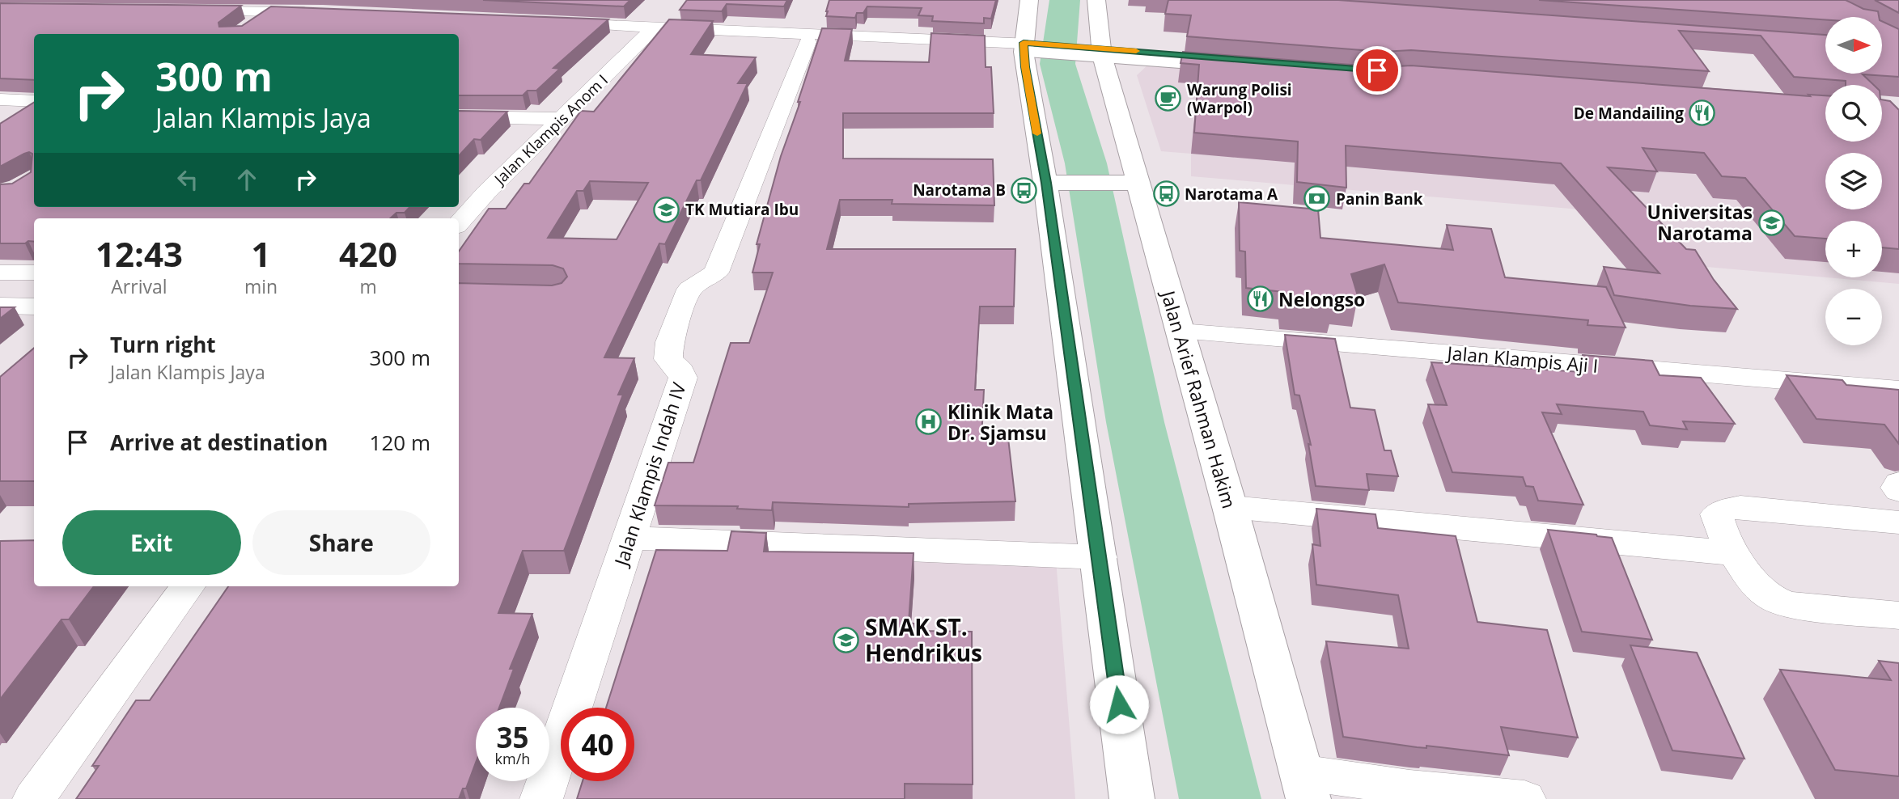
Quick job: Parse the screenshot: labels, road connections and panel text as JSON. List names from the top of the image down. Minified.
{"streets":{"street":["Jalan Klampis Anom I","Jalan Klampis Aji I","Jalan Arief Rahman Hakim","Jalan Klampis Indah IV"]},"crossings":[["Jalan Klampis Aji I","Jalan Arief Rahman Hakim"]],"places":{"cafe":["Warung Polisi (Warpol)"],"restaurant":["De Mandailing","Nelongso"],"bus stop":["Narotama B","Narotama A"],"bank":["Panin Bank"],"school or university":["TK Mutiara Ibu","Universitas Narotama","SMAK ST. Hendrikus"],"hospital":["Klinik Mata Dr. Sjamsu"]},"north":"right","page":{"map_buttons":["+","−"],"turn":["300 m","Jalan Klampis Jaya"],"eta":["12:43","Arrival","1","min","420","m"],"list":[{"name":"Turn right","note":"Jalan Klampis Jaya","value":"300 m"},{"name":"Arrive at destination","value":"120 m"}],"buttons":["Exit","Share"],"speed":"35 km/h","limit":"40"}}
